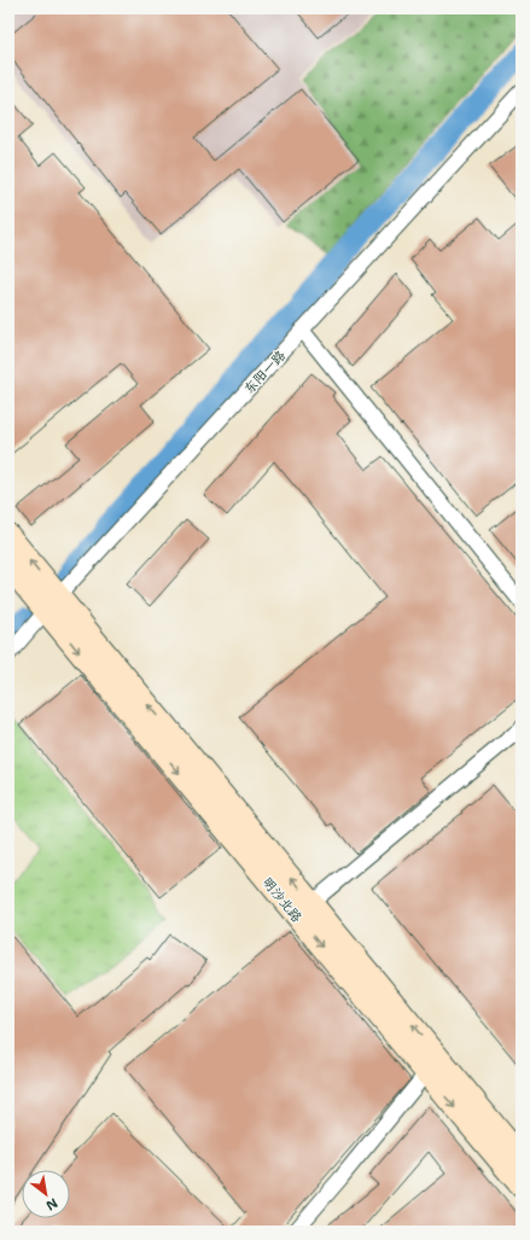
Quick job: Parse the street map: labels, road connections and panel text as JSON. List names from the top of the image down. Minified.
{"streets":{"street":["东阳一路","明沙北路"]},"crossings":[["东阳一路","明沙北路"]],"north":"bottom right"}
